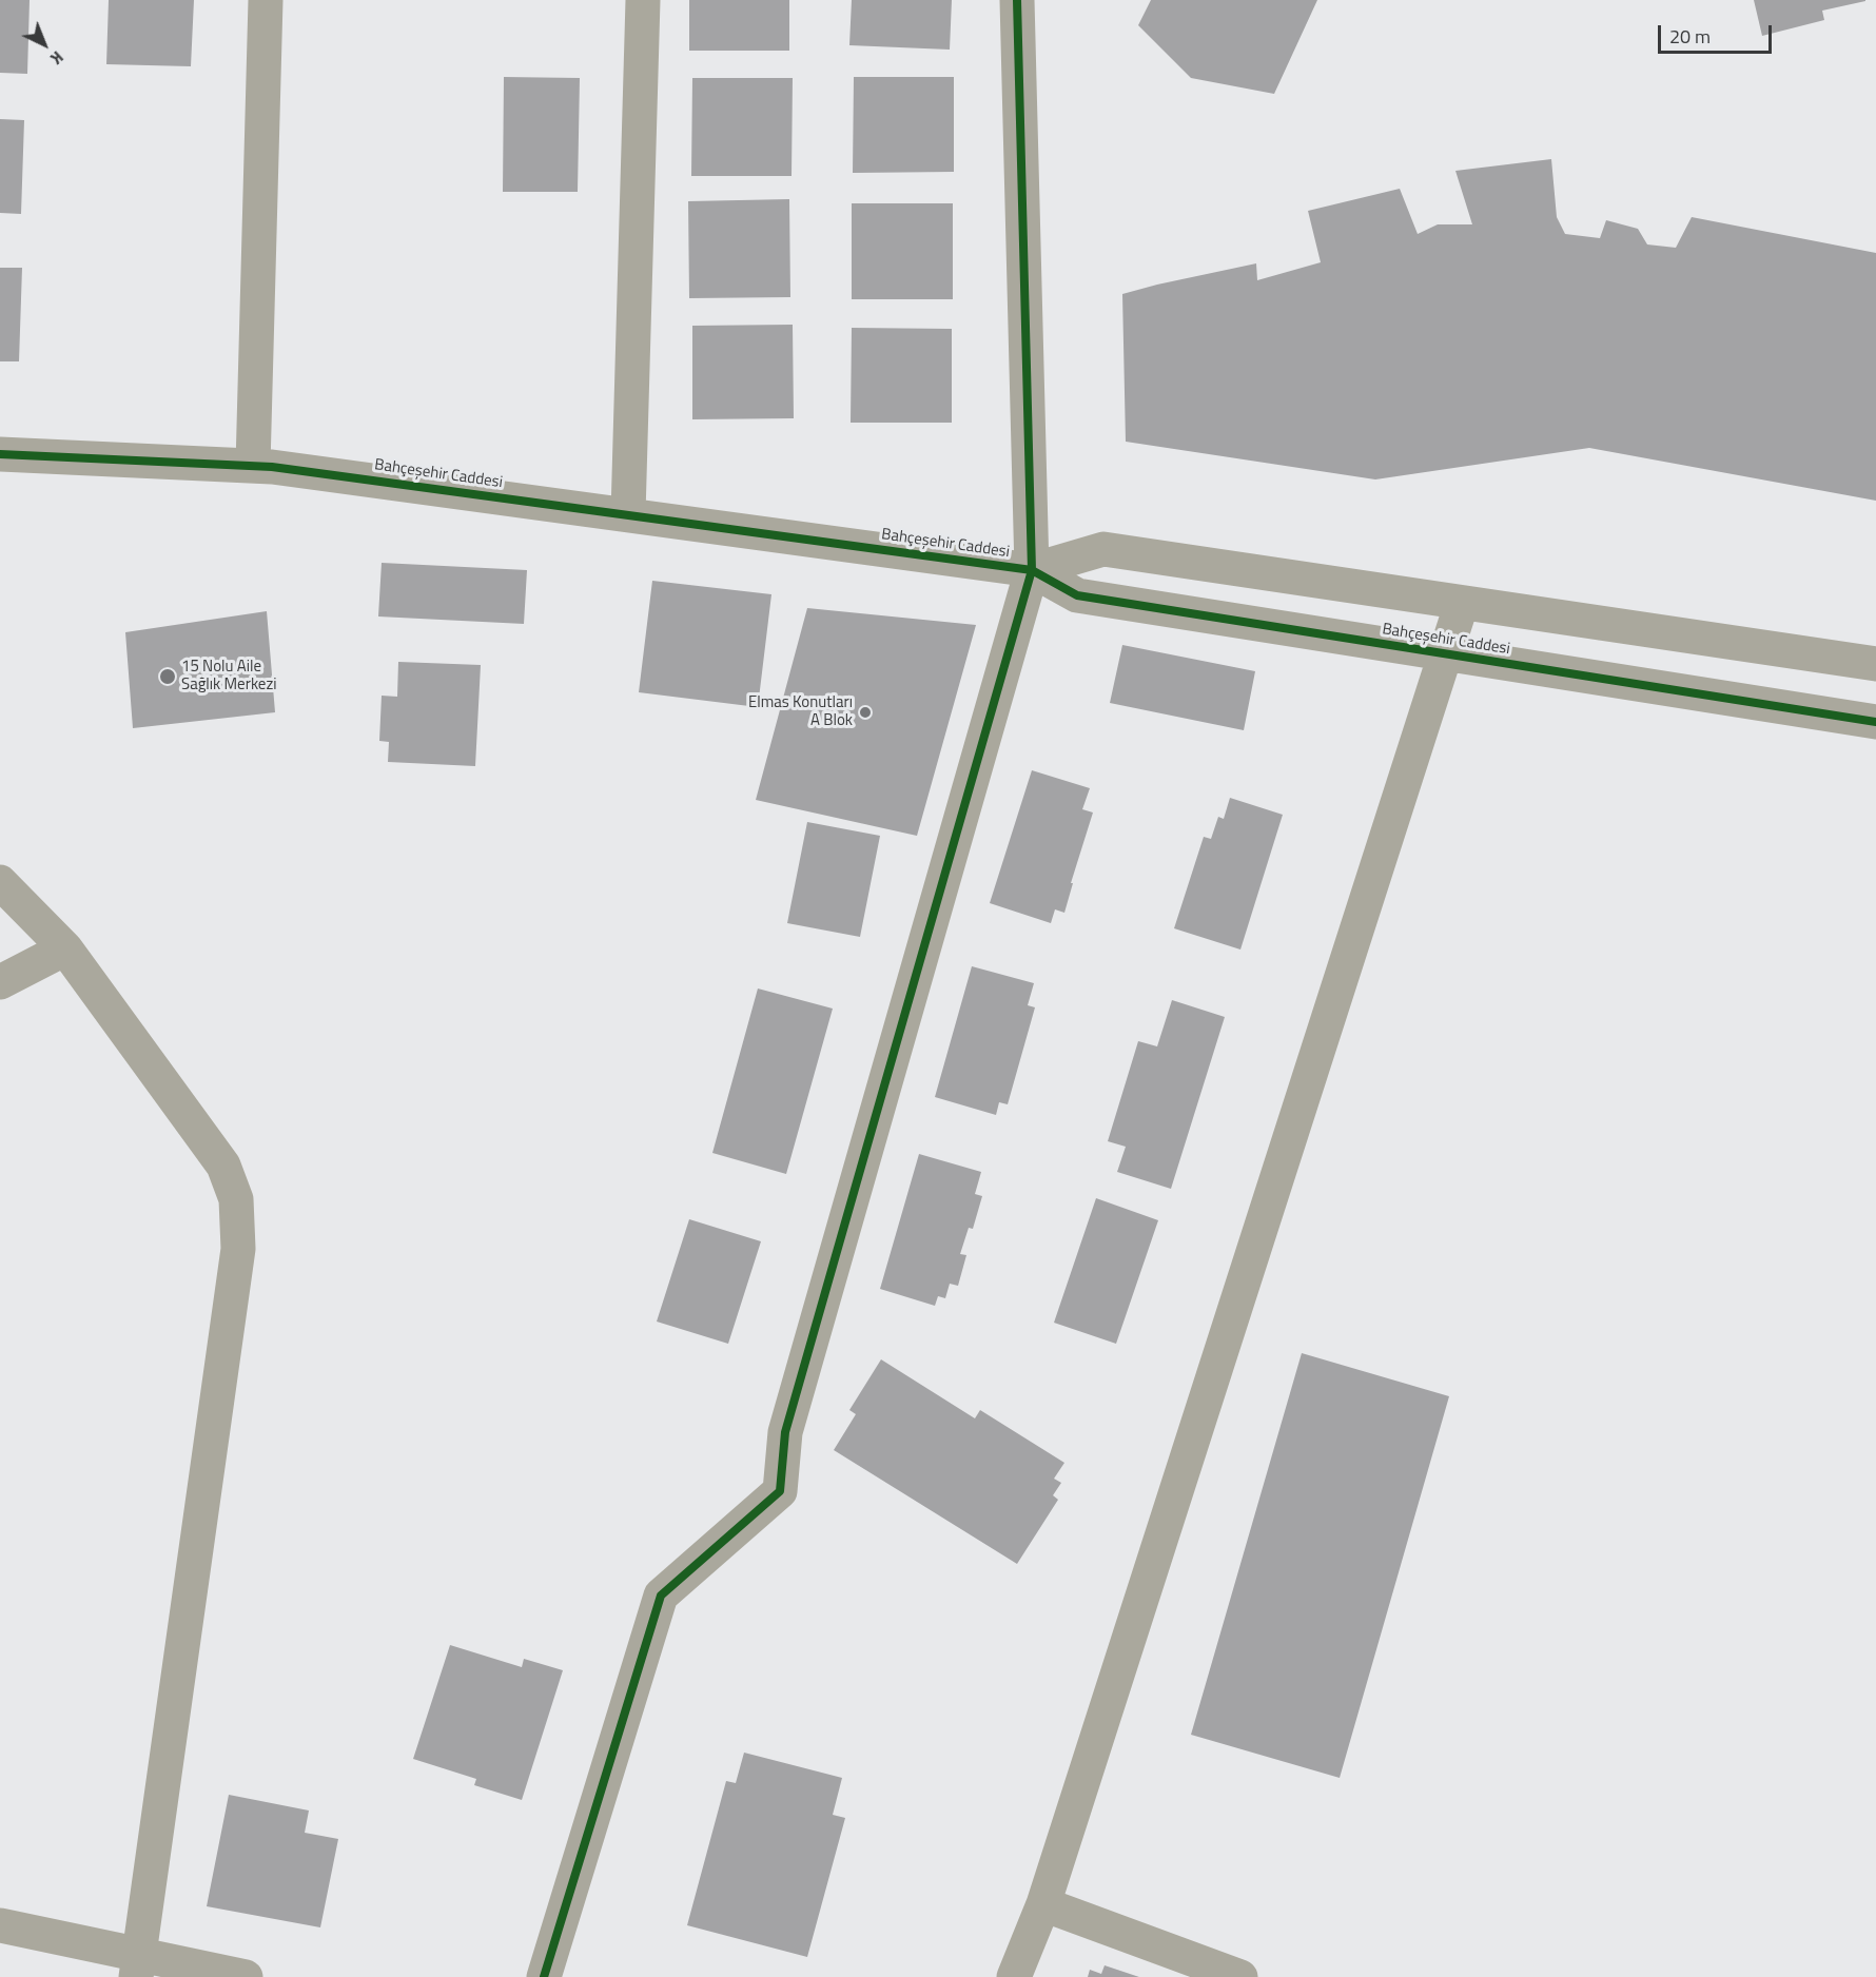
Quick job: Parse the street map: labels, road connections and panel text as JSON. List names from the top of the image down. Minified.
{"streets":{"street":["Bahçeşehir Caddesi"]},"places":["15 Nolu Aile Sağlık Merkezi","Elmas Konutları A Blok"],"scale_bar":"20 m","north":"bottom right"}
